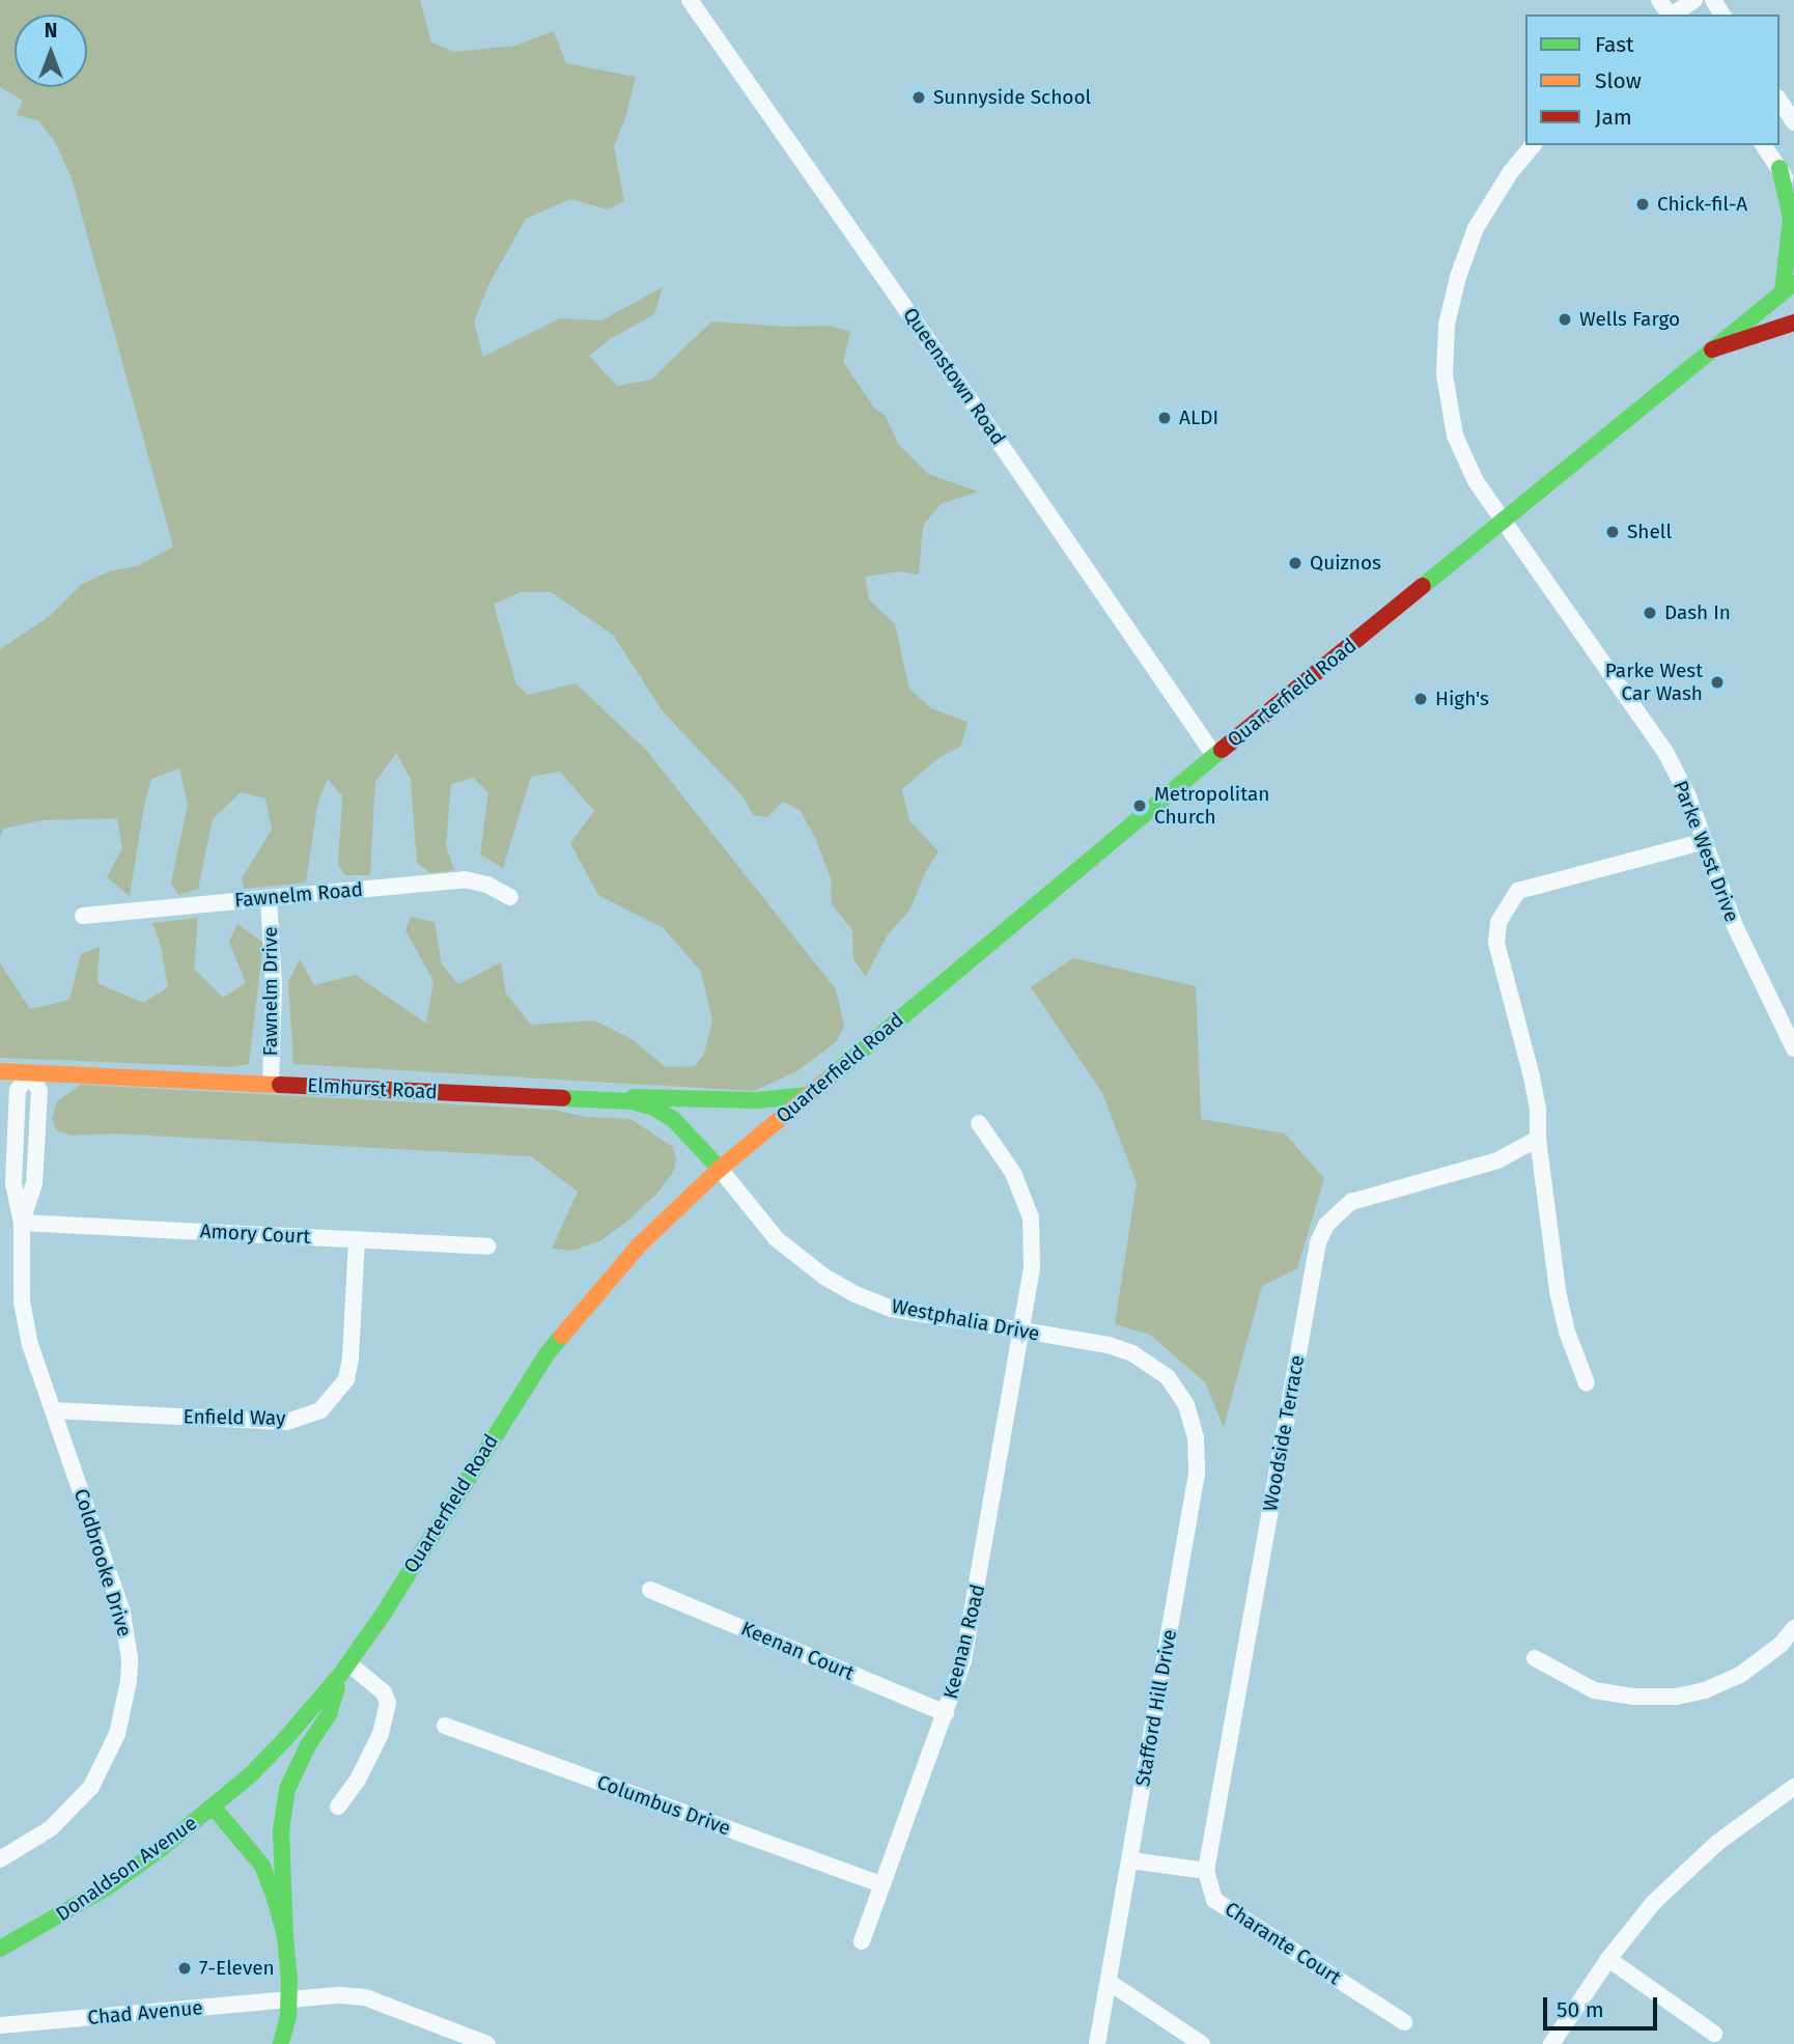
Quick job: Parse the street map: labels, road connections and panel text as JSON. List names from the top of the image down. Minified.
{"streets":{"main road":["Quarterfield Road","Elmhurst Road","Donaldson Avenue"],"street":["Queenstown Road","Parke West Drive","Fawnelm Road","Fawnelm Drive","Amory Court","Westphalia Drive","Enfield Way","Woodside Terrace","Coldbrooke Drive","Keenan Road","Keenan Court","Stafford Hill Drive","Columbus Drive","Charante Court","Chad Avenue"]},"crossings":[["Queenstown Road","Quarterfield Road"],["Quarterfield Road","Parke West Drive"],["Quarterfield Road","Elmhurst Road"],["Quarterfield Road","Westphalia Drive"],["Quarterfield Road","Donaldson Avenue"],["Fawnelm Road","Fawnelm Drive"],["Fawnelm Drive","Elmhurst Road"],["Elmhurst Road","Westphalia Drive"],["Elmhurst Road","Coldbrooke Drive"],["Amory Court","Enfield Way"],["Amory Court","Coldbrooke Drive"],["Westphalia Drive","Keenan Road"],["Westphalia Drive","Stafford Hill Drive"],["Enfield Way","Coldbrooke Drive"],["Woodside Terrace","Charante Court"],["Keenan Road","Keenan Court"],["Keenan Road","Columbus Drive"]],"places":["Sunnyside School","Chick-fil-A","Wells Fargo","ALDI","Shell","Quiznos","Dash In","Parke West Car Wash","High's","Metropolitan Church","7-Eleven"],"legend":["Fast","Slow","Jam"],"scale_bar":"50 m","north":"top"}
